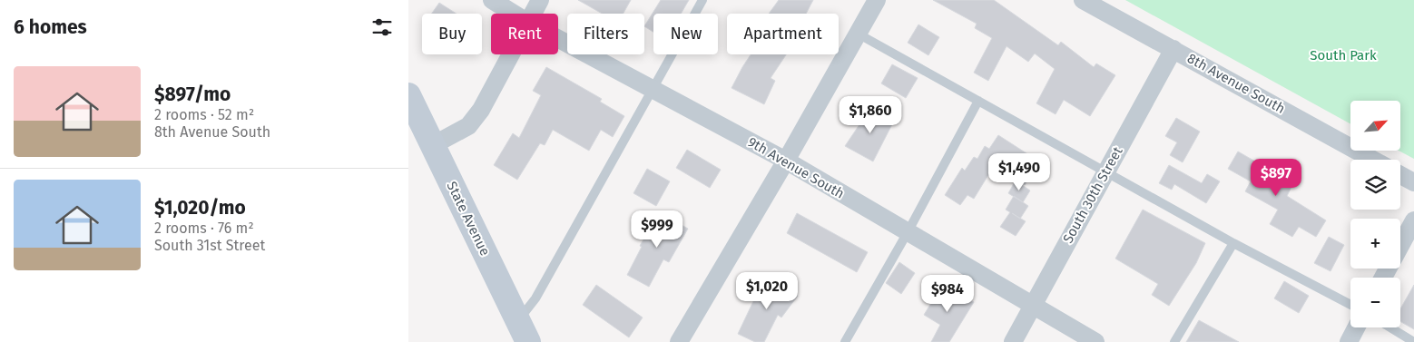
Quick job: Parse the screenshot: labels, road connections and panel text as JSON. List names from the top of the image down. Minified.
{"streets":{"main road":["State Avenue"],"street":["8th Avenue South","9th Avenue South","South 30th Street"]},"crossings":[["8th Avenue South","South 30th Street"],["9th Avenue South","South 30th Street"]],"parks":["South Park"],"north":"top right","page":{"heading":"6 homes","chip":["Buy","Rent","Filters","New","Apartment"],"list":[{"name":"$897/mo","note":"2 rooms · 52 m² · 8th Avenue South"},{"name":"$1,020/mo","note":"2 rooms · 76 m² · South 31st Street"}],"price":["$1,860","$1,490","$897","$999","$1,020","$984"],"map_buttons":["+","−"]}}
